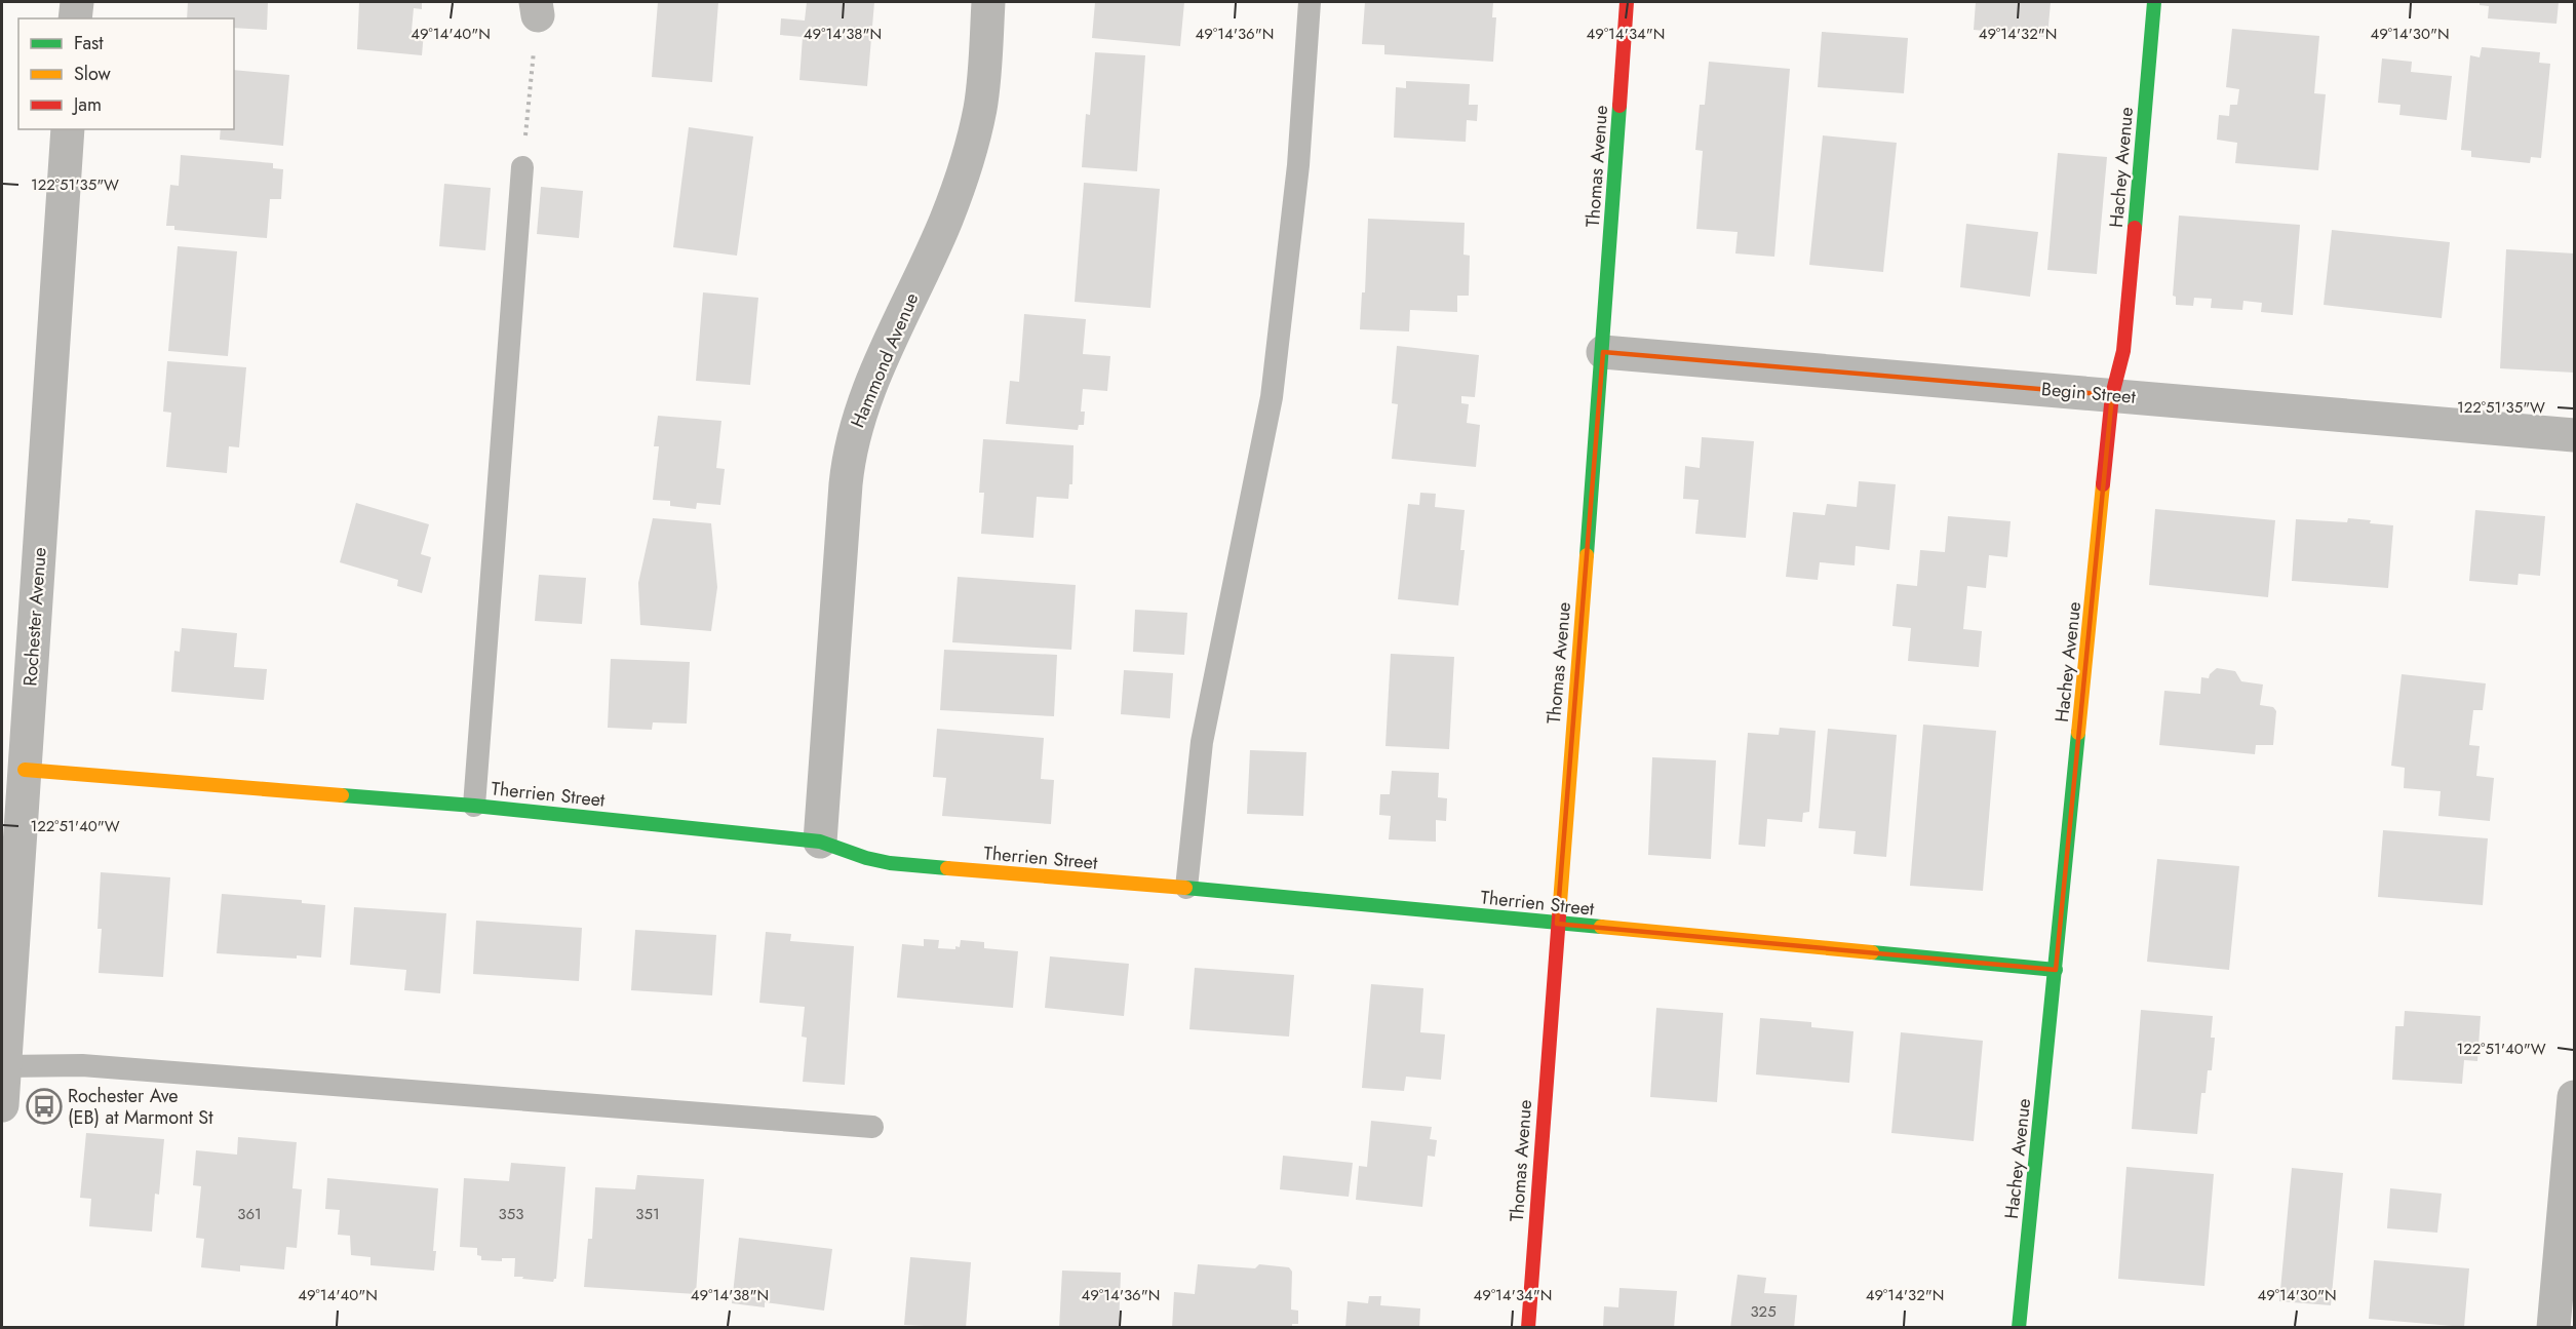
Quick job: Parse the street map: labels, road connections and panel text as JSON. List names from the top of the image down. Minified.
{"streets":{"street":["Thomas Avenue","Hachey Avenue","Hammond Avenue","Begin Street","Rochester Avenue","Therrien Street"]},"crossings":[["Thomas Avenue","Begin Street"],["Thomas Avenue","Therrien Street"],["Hachey Avenue","Begin Street"],["Hachey Avenue","Therrien Street"],["Hammond Avenue","Therrien Street"],["Rochester Avenue","Therrien Street"]],"places":{"bus stop":["Rochester Ave (EB) at Marmont St"]},"house_numbers":["361","353","351","325"],"legend":["Fast","Slow","Jam"],"coordinates":["49°14'40\"N","49°14'38\"N","49°14'36\"N","49°14'34\"N","49°14'32\"N","49°14'30\"N","122°51'35\"W","122°51'40\"W"]}
